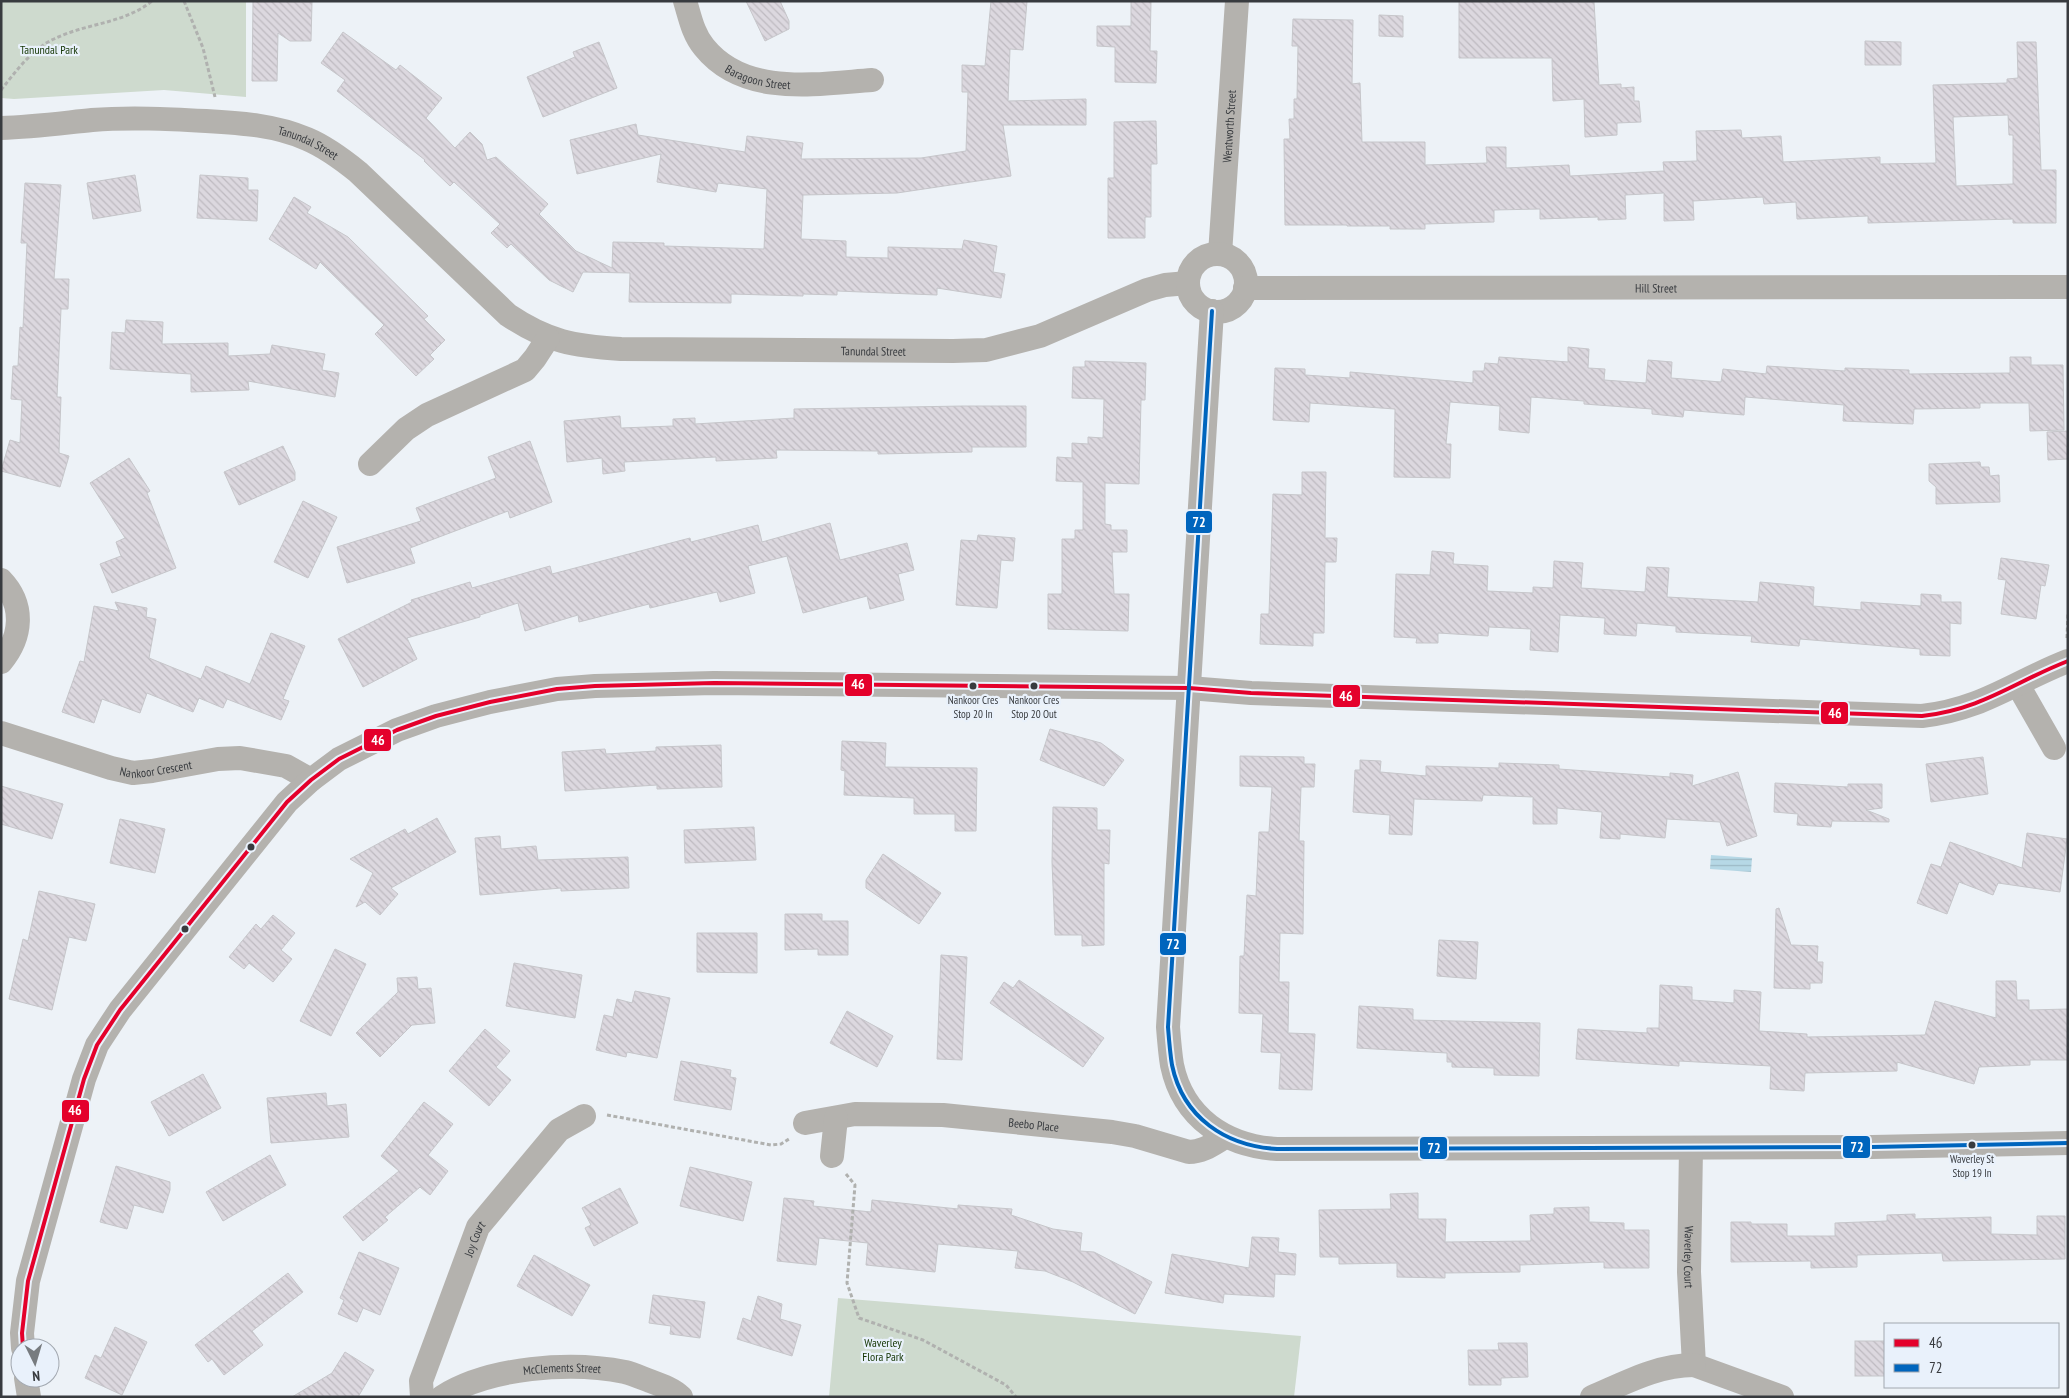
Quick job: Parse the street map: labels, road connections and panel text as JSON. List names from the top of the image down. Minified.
{"streets":{"street":["Baragoon Street","Wentworth Street","Tanundal Street","Hill Street","Nankoor Crescent","Beebo Place","Joy Court","Waverley Court","McClements Street"]},"crossings":[["Wentworth Street","Tanundal Street"],["Wentworth Street","Hill Street"],["Tanundal Street","Hill Street"]],"parks":["Tanundal Park","Waverley Flora Park"],"places":["Nankoor Cres Stop 20 In","Nankoor Cres Stop 20 Out","Waverley St Stop 19 In"],"lines":["transit line 72","transit line 46"],"legend":["46","72"],"north":"bottom"}
